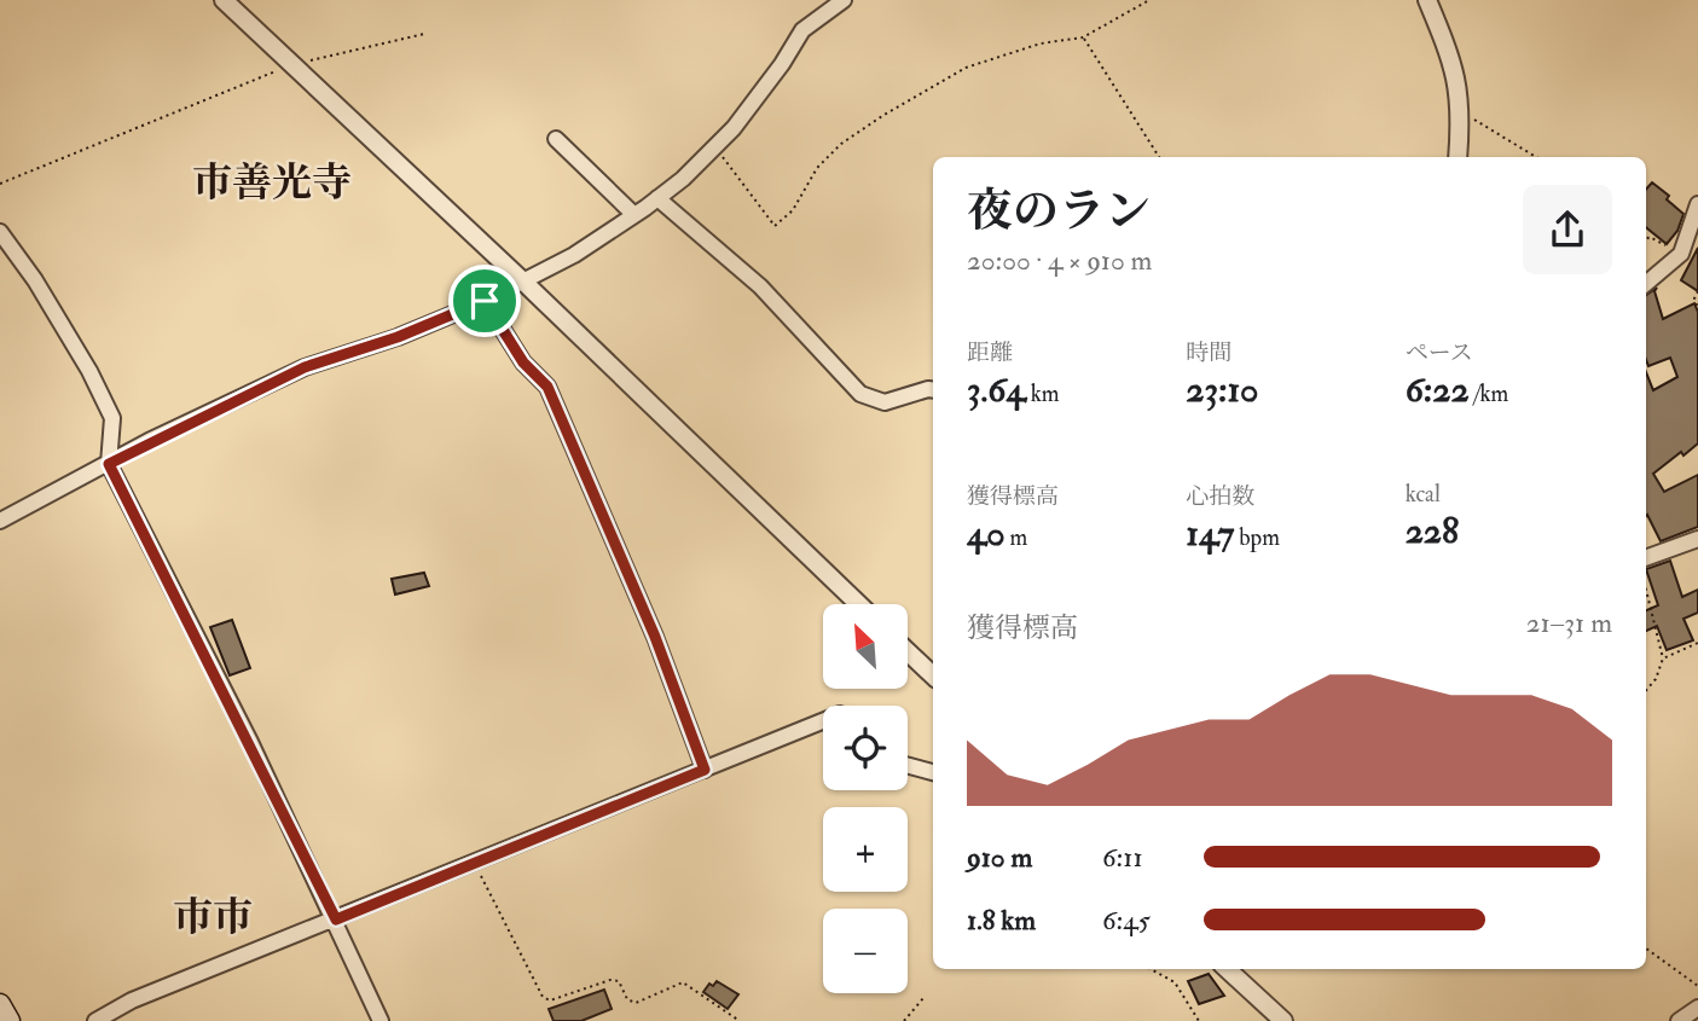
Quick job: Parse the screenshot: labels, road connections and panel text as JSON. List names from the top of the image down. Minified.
{"districts":["市善光寺","市市"],"north":"top left","page":{"heading":["夜のラン","20:00 · 4 × 910 m"],"stats":[["距離","3.64 km"],["時間","23:10"],["ペース","6:22 /km"],["獲得標高","40 m"],["心拍数","147 bpm"],["kcal","228"]],"chart":["獲得標高","21–31 m"],"map_buttons":["+","−"],"list":[{"name":"910 m","note":"6:11"},{"name":"1.8 km","note":"6:45"}]}}
